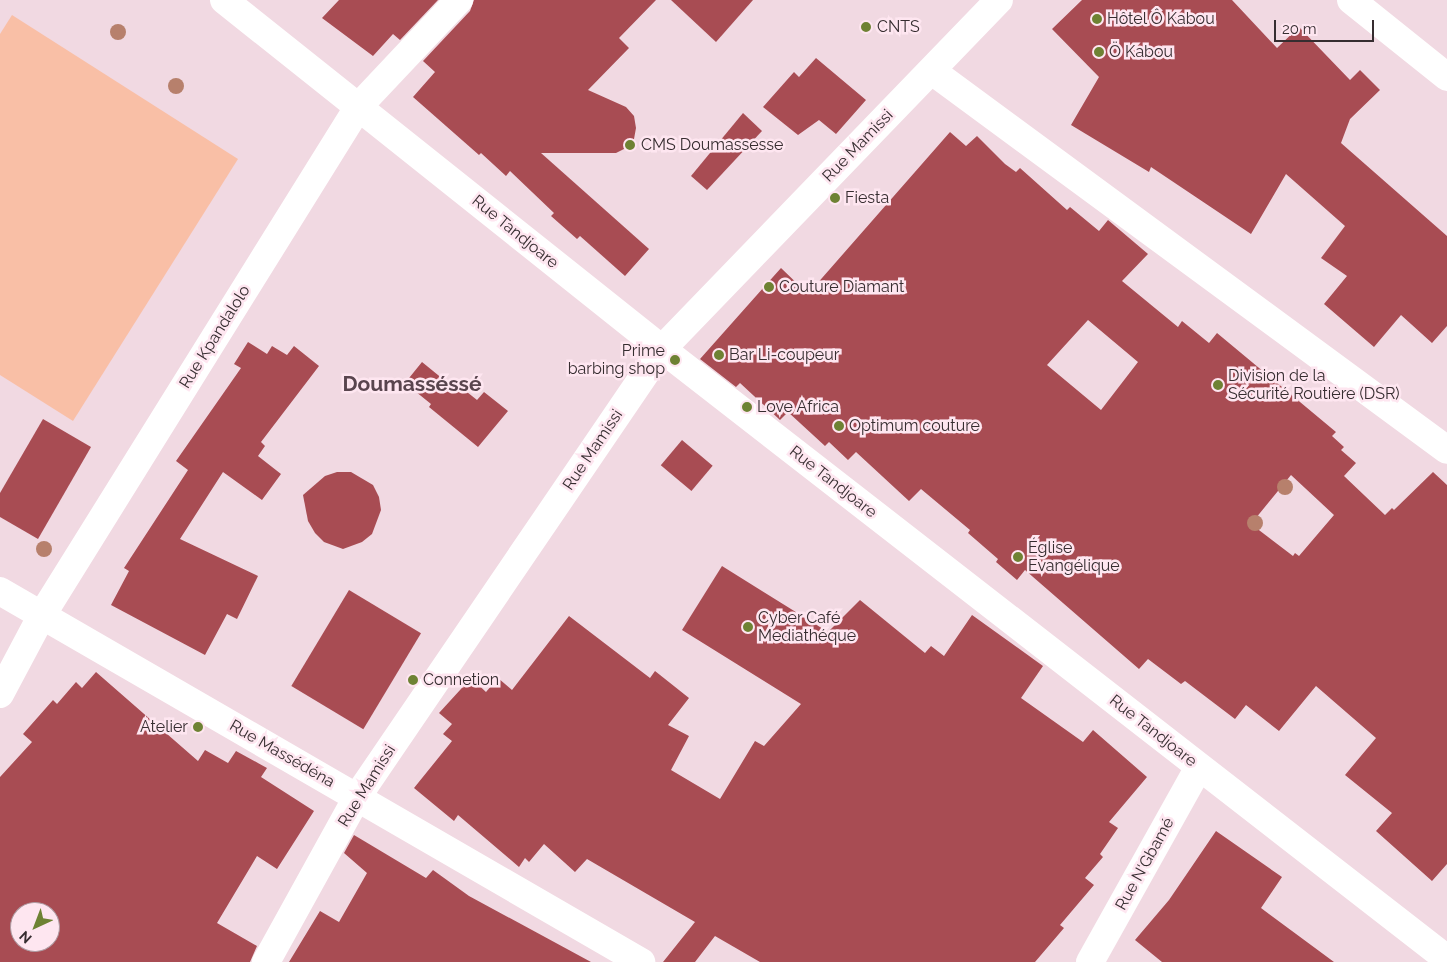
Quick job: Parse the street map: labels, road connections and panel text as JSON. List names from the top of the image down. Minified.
{"streets":{"street":["Rue Mamissi","Rue Tandjoare","Rue Kpandalolo","Rue Massédéna","Rue N'Gbamé"]},"crossings":[["Rue Mamissi","Rue Tandjoare"],["Rue Mamissi","Rue Massédéna"],["Rue Tandjoare","Rue Kpandalolo"],["Rue Tandjoare","Rue N'Gbamé"],["Rue Kpandalolo","Rue Massédéna"]],"districts":["Doumasséssé"],"places":["Hôtel Ô Kabou","CNTS","Ö Kabou","CMS Doumassesse","Fiesta","Couture Diamant","Bar Li-coupeur","Prime barbing shop","Division de la Sécurité Routière (DSR)","Love Africa","Optimum couture","Église Evangélique","Cyber Café Mediathéque","Connetion","Atelier"],"scale_bar":"20 m","north":"bottom left"}
